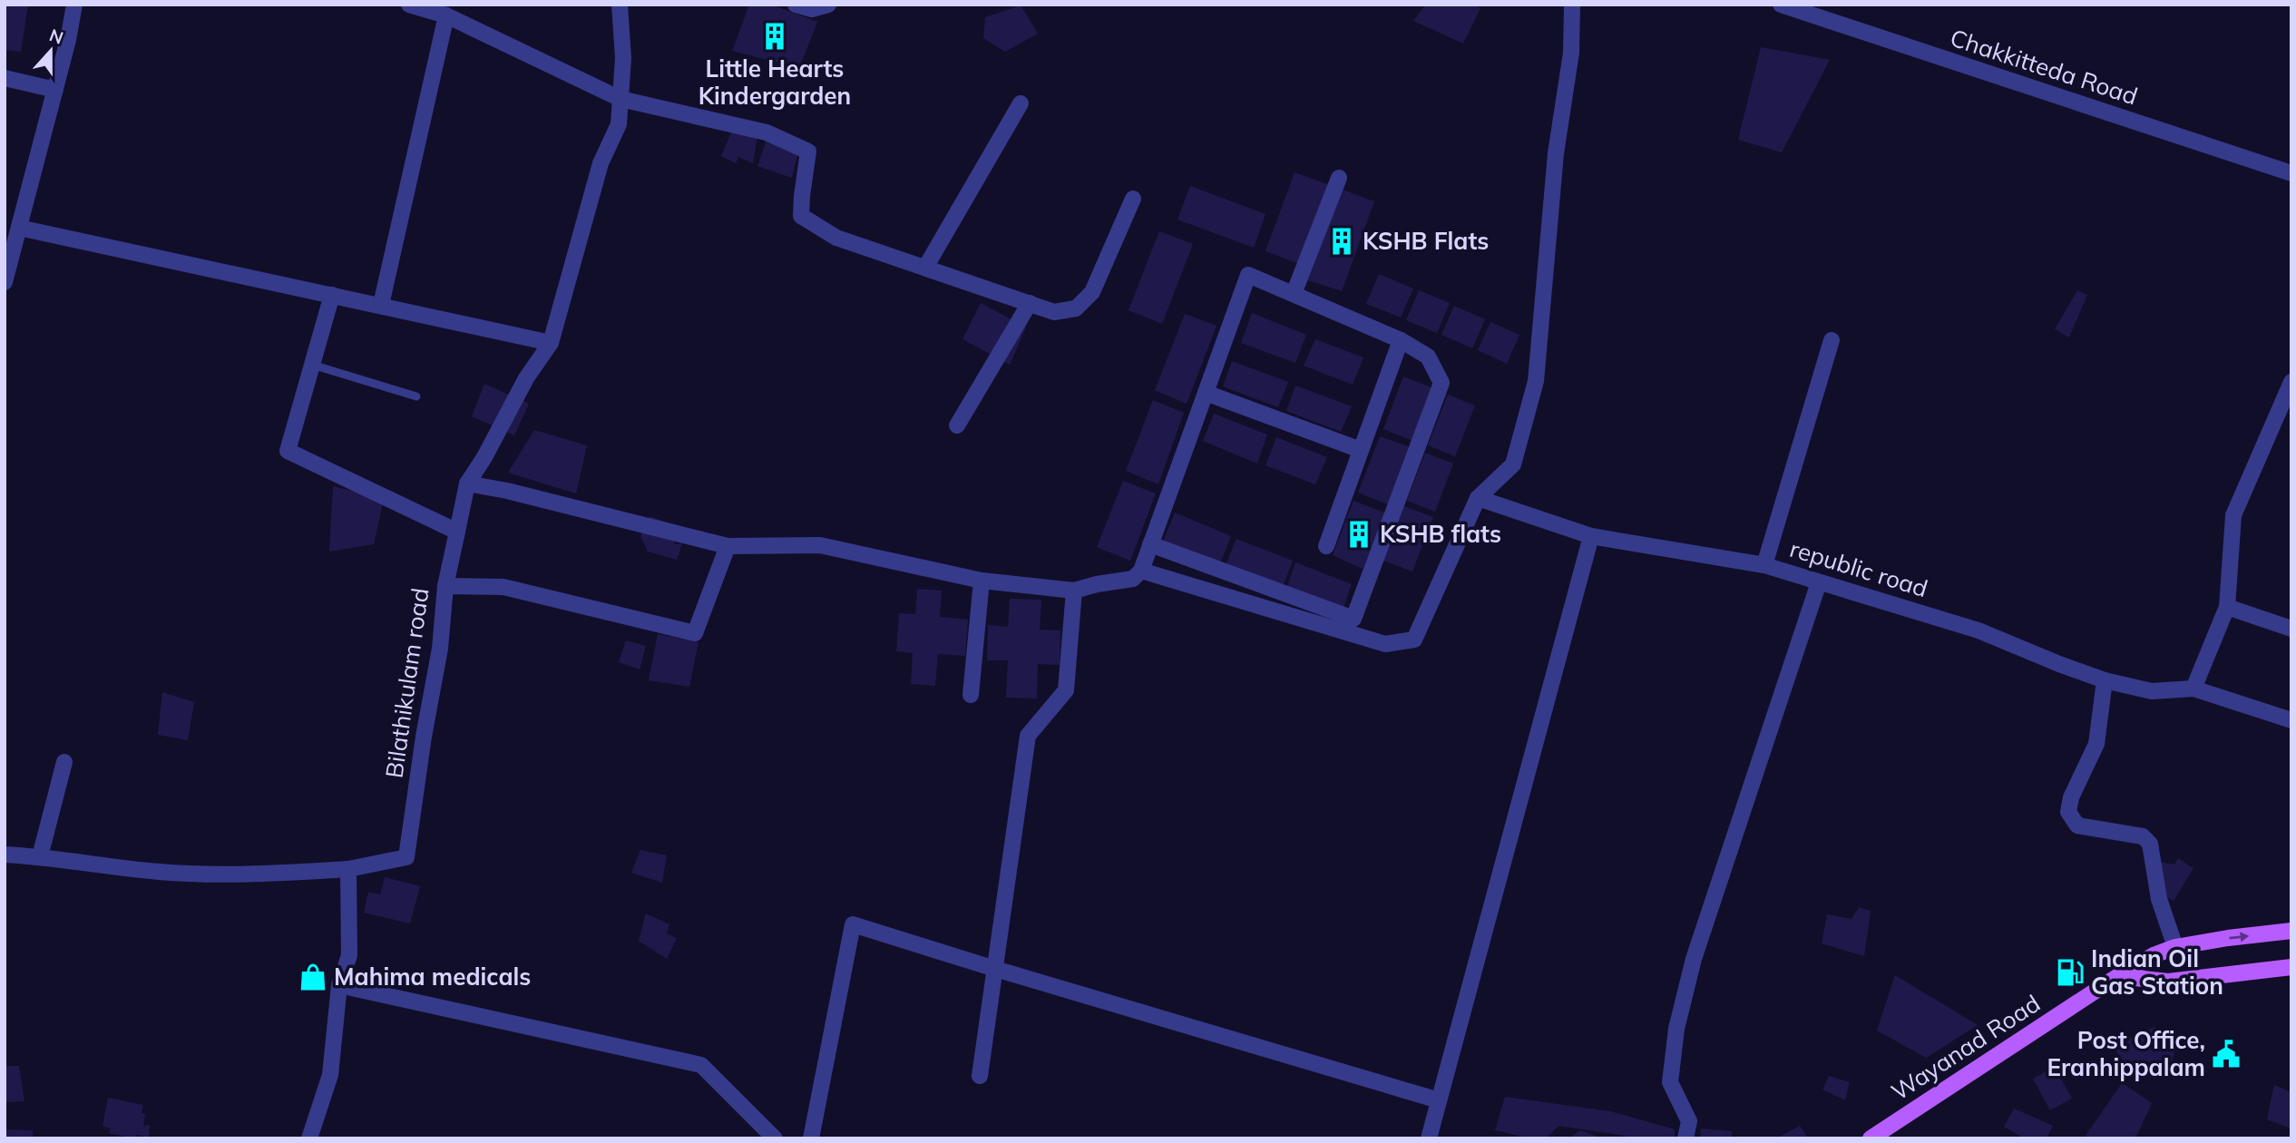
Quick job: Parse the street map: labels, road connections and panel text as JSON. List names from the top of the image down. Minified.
{"streets":{"main road":["Wayanad Road"],"street":["Chakkitteda Road","republic road","Bilathikulam road"]},"places":{"building":["Little Hearts Kindergarden","KSHB Flats","KSHB flats"],"fuel station":["Indian Oil Gas Station"],"shop":["Mahima medicals"],"public building":["Post Office, Eranhippalam"]},"north":"top"}
